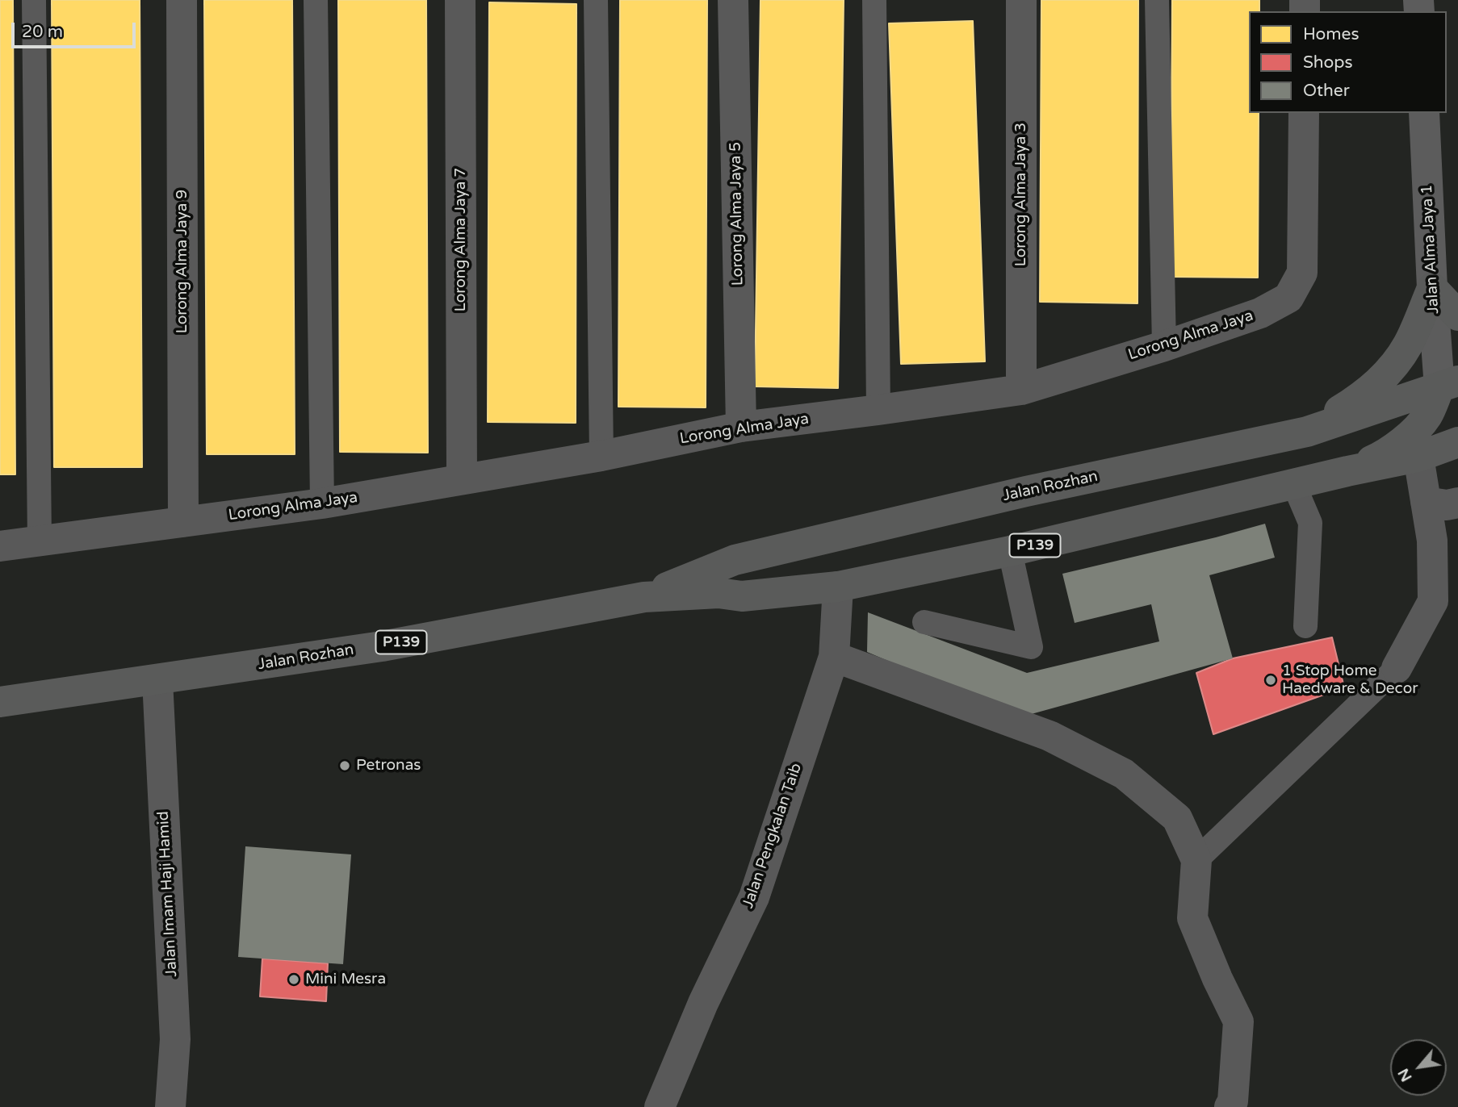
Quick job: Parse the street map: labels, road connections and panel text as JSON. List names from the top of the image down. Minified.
{"streets":{"main road":["Jalan Rozhan","P139"],"street":["Lorong Alma Jaya 3","Lorong Alma Jaya 5","Lorong Alma Jaya 7","Jalan Alma Jaya 1","Lorong Alma Jaya 9","Lorong Alma Jaya","Jalan Pengkalan Taib","Jalan Imam Haji Hamid"]},"crossings":[["Lorong Alma Jaya 3","Lorong Alma Jaya"],["Lorong Alma Jaya 5","Lorong Alma Jaya"],["Lorong Alma Jaya 7","Lorong Alma Jaya"],["Jalan Alma Jaya 1","Jalan Rozhan"],["Lorong Alma Jaya 9","Lorong Alma Jaya"],["Jalan Rozhan","Jalan Pengkalan Taib"],["Jalan Rozhan","Jalan Imam Haji Hamid"]],"places":["1 Stop Home Haedware & Decor","Petronas","Mini Mesra"],"legend":["Homes","Shops","Other"],"scale_bar":"20 m","north":"bottom left"}
